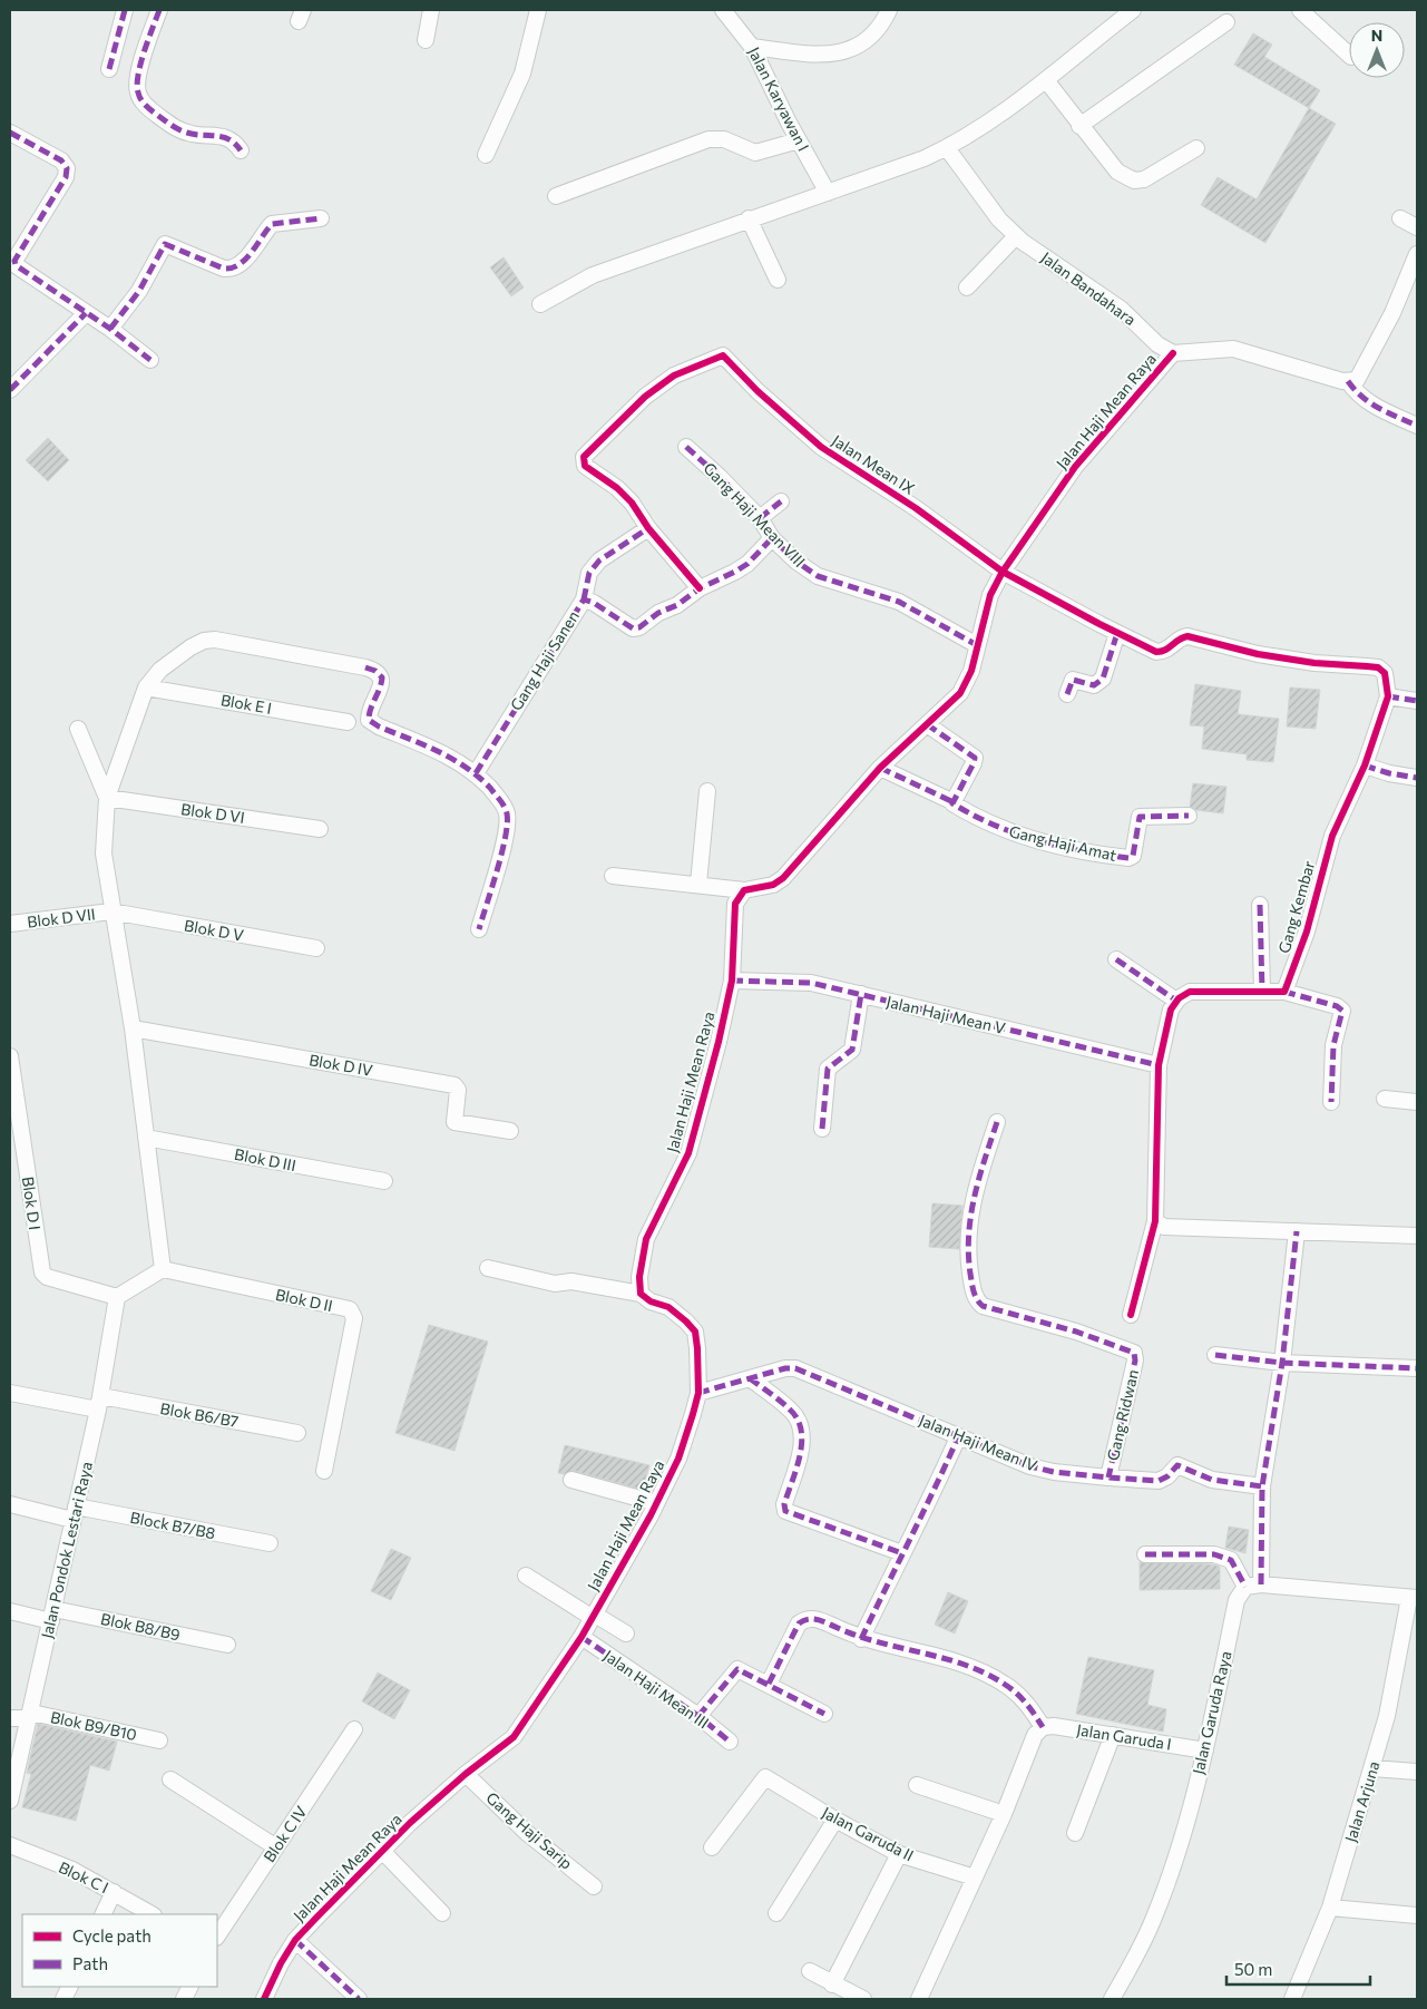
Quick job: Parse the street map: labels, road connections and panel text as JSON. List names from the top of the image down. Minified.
{"streets":{"street":["Jalan Karyawan I","Jalan Bandahara","Jalan Haji Mean Raya","Jalan Mean IX","Gang Haji Mean VIII","Gang Haji Sanen","Blok E I","Blok D VI","Gang Haji Amat","Gang Kembar","Blok D VII","Blok D V","Jalan Haji Mean V","Blok D IV","Blok D III","Blok D I","Blok D II","Blok B6/B7","Gang Ridwan","Jalan Haji Mean IV","Block B7/B8","Jalan Pondok Lestari Raya","Blok B8/B9","Jalan Haji Mean III","Jalan Garuda Raya","Blok B9/B10","Jalan Garuda I","Jalan Arjuna","Gang Haji Sarip","Blok C IV","Jalan Garuda II","Blok C I"]},"crossings":[["Jalan Bandahara","Jalan Haji Mean Raya"],["Jalan Haji Mean Raya","Jalan Mean IX"],["Jalan Haji Mean Raya","Gang Haji Mean VIII"],["Jalan Haji Mean Raya","Jalan Haji Mean V"],["Jalan Haji Mean Raya","Jalan Haji Mean IV"],["Jalan Haji Mean Raya","Jalan Haji Mean III"],["Jalan Haji Mean Raya","Gang Haji Sarip"],["Jalan Mean IX","Gang Kembar"],["Gang Haji Mean VIII","Gang Haji Sanen"],["Blok D VII","Blok D V"],["Blok D I","Jalan Pondok Lestari Raya"],["Blok B6/B7","Jalan Pondok Lestari Raya"],["Gang Ridwan","Jalan Haji Mean IV"],["Block B7/B8","Jalan Pondok Lestari Raya"],["Jalan Pondok Lestari Raya","Blok B8/B9"],["Jalan Pondok Lestari Raya","Blok B9/B10"],["Jalan Garuda Raya","Jalan Garuda I"]],"legend":["Cycle path","Path"],"scale_bar":"50 m","north":"top"}
